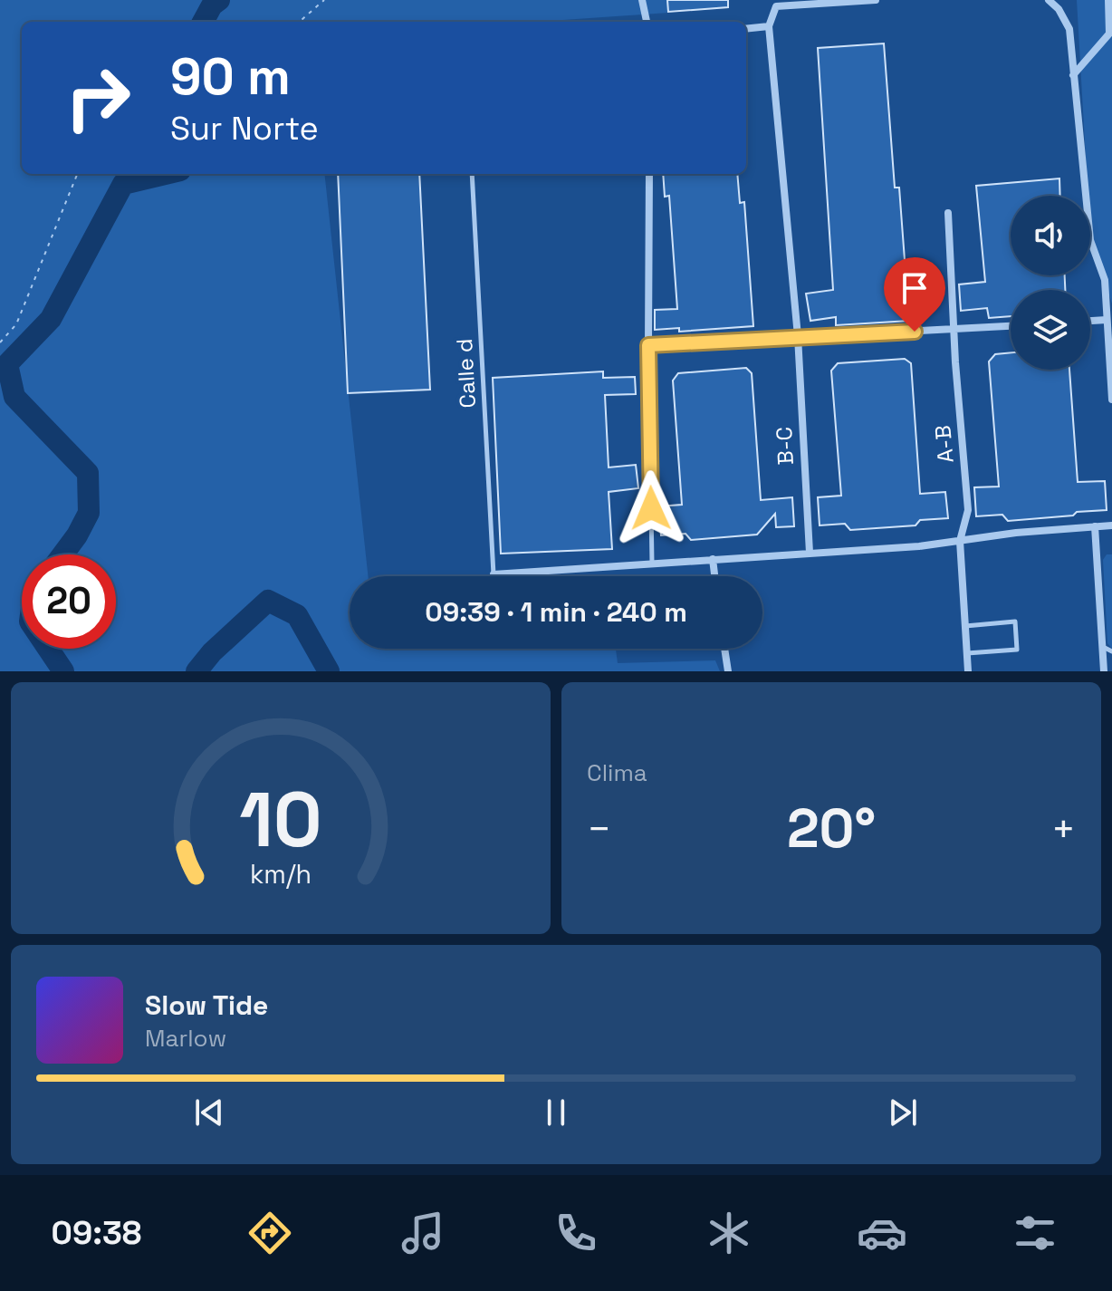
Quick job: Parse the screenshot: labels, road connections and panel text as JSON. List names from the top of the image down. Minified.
{"streets":{"street":["A-B","B-C"],"lane":["Calle d"]},"page":{"turn":["90 m","Sur Norte"],"limit":"20","trip":"09:39 · 1 min · 240 m","tile":"Clima","heat":["−","20°","+"],"song":["Slow Tide","Marlow"],"tabs":"09:38","gauge":["10","km/h"]}}
